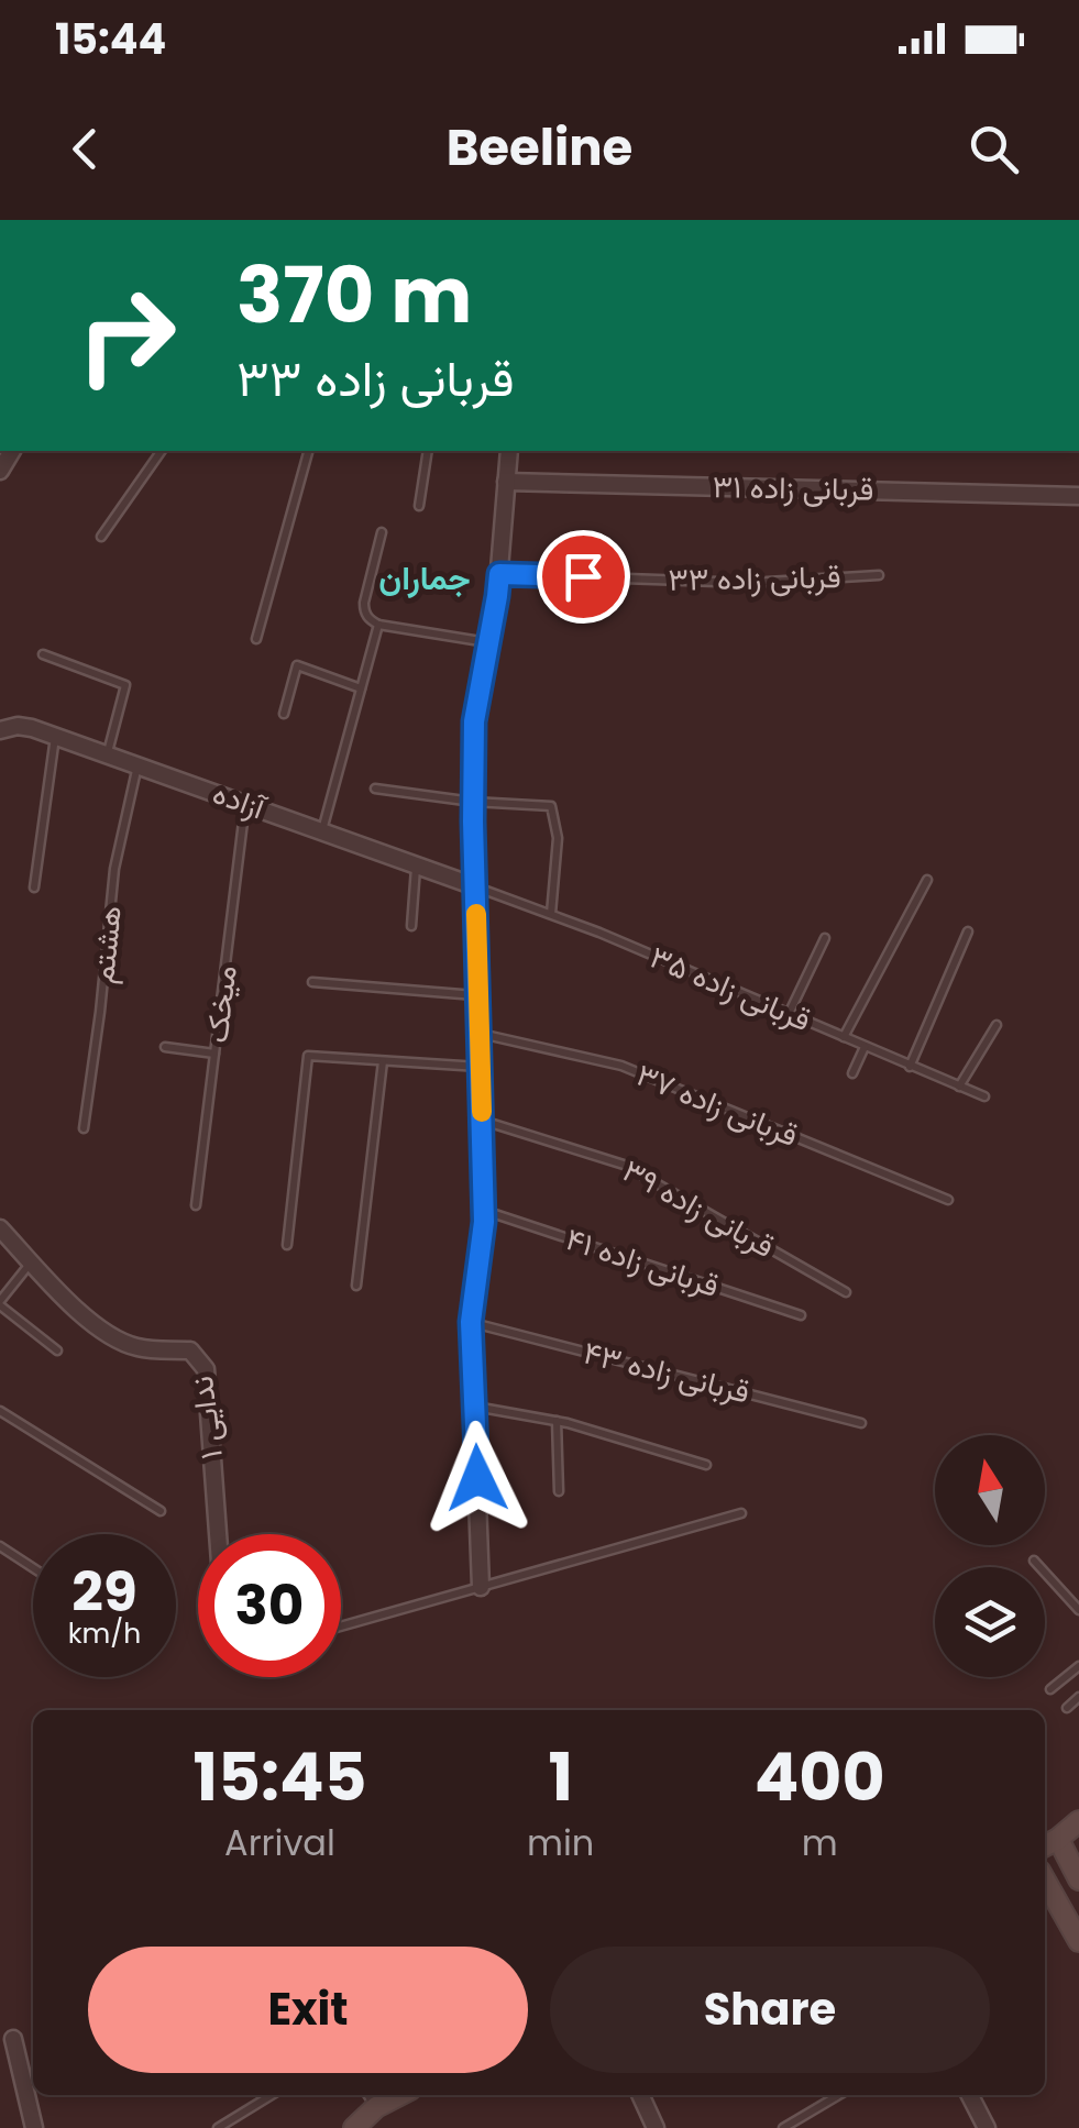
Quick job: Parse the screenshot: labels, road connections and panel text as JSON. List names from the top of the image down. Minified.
{"streets":{"street":["قربانی زاده ۳۱","آزاده","ندایی ۱"],"lane":["قربانی زاده ۳۳","هشتم","قربانی زاده ۳۵","میخک","قربانی زاده ۳۷","قربانی زاده ۳۹","قربانی زاده ۴۱","قربانی زاده ۴۳"]},"crossings":[["آزاده","هشتم"],["آزاده","قربانی زاده ۳۵"],["آزاده","میخک"]],"districts":["جماران"],"north":"top","page":{"status":"15:44","header":"Beeline","turn":["370 m","قربانی زاده ۳۳"],"speed":"29 km/h","limit":"30","eta":["15:45","Arrival","1","min","400","m"],"buttons":["Exit","Share"]}}
